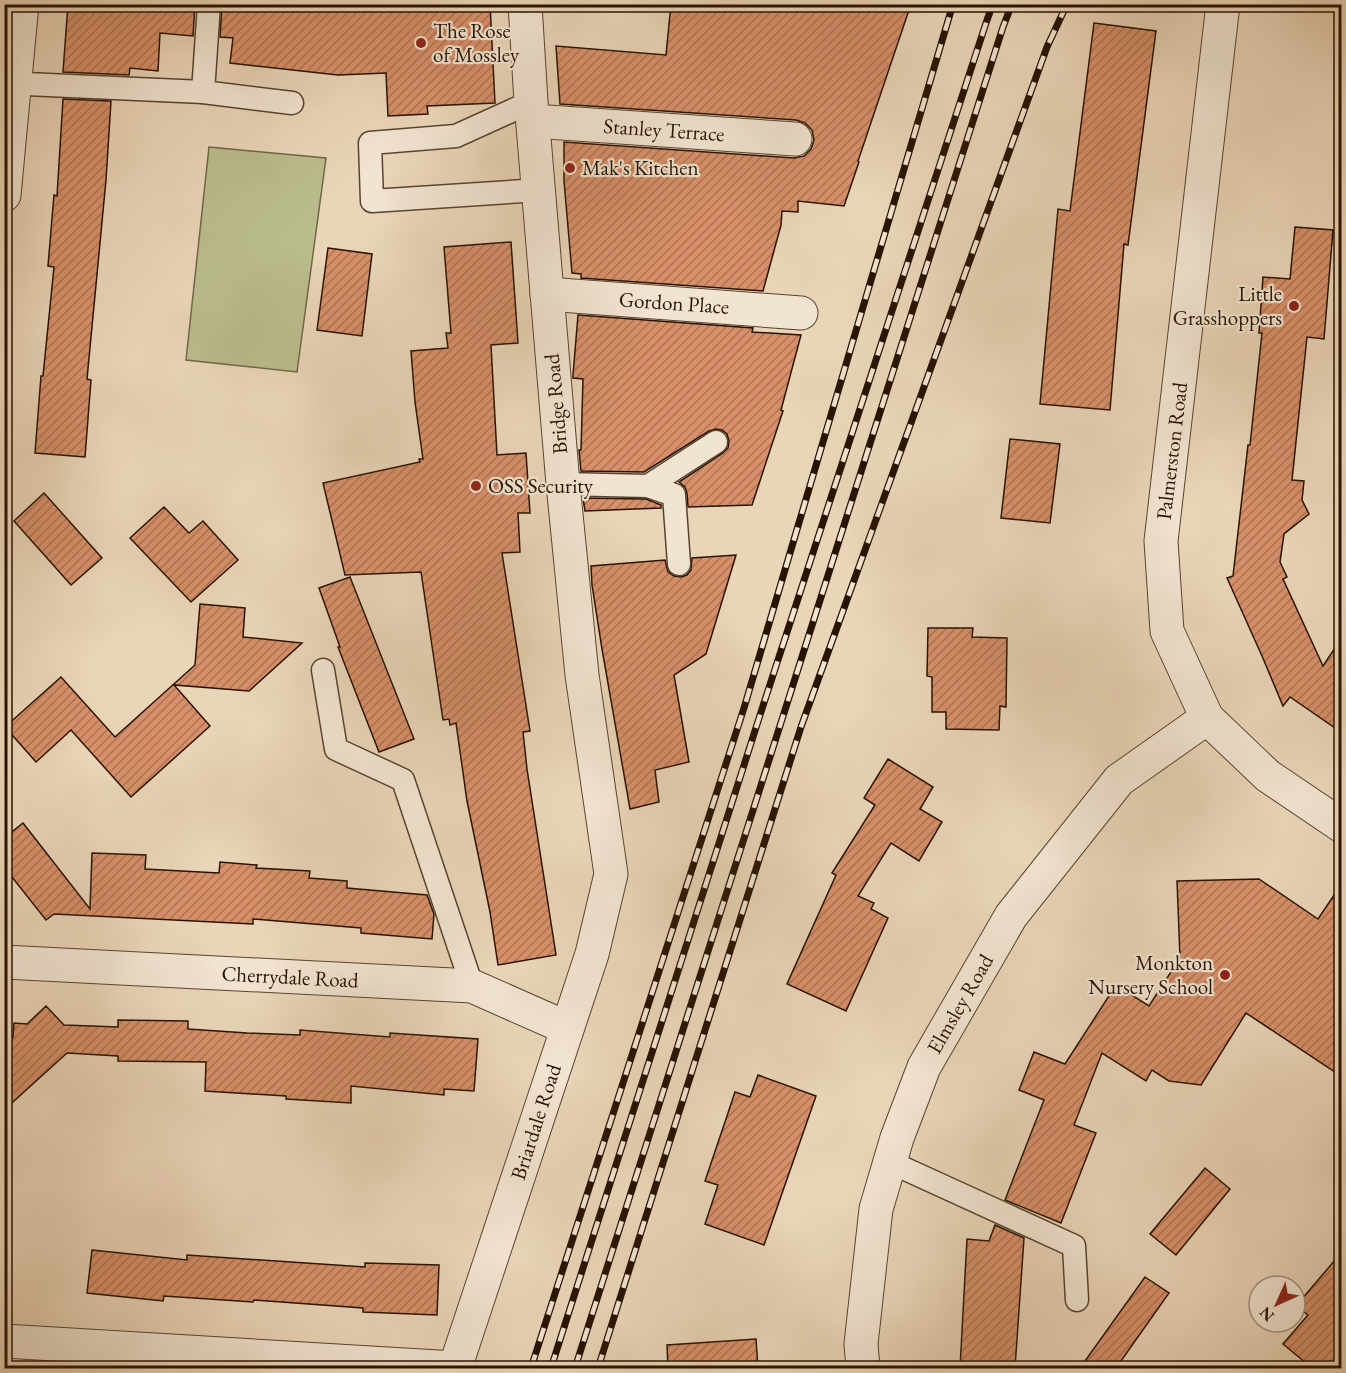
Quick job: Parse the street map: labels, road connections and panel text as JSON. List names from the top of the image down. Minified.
{"streets":{"street":["Stanley Terrace","Gordon Place","Bridge Road","Palmerston Road","Cherrydale Road","Elmsley Road","Briardale Road"]},"crossings":[["Stanley Terrace","Bridge Road"],["Gordon Place","Bridge Road"],["Bridge Road","Briardale Road"],["Palmerston Road","Elmsley Road"],["Cherrydale Road","Briardale Road"]],"places":["The Rose of Mossley","Mak's Kitchen","Little Grasshoppers","OSS Security","Monkton Nursery School"],"north":"bottom left"}
